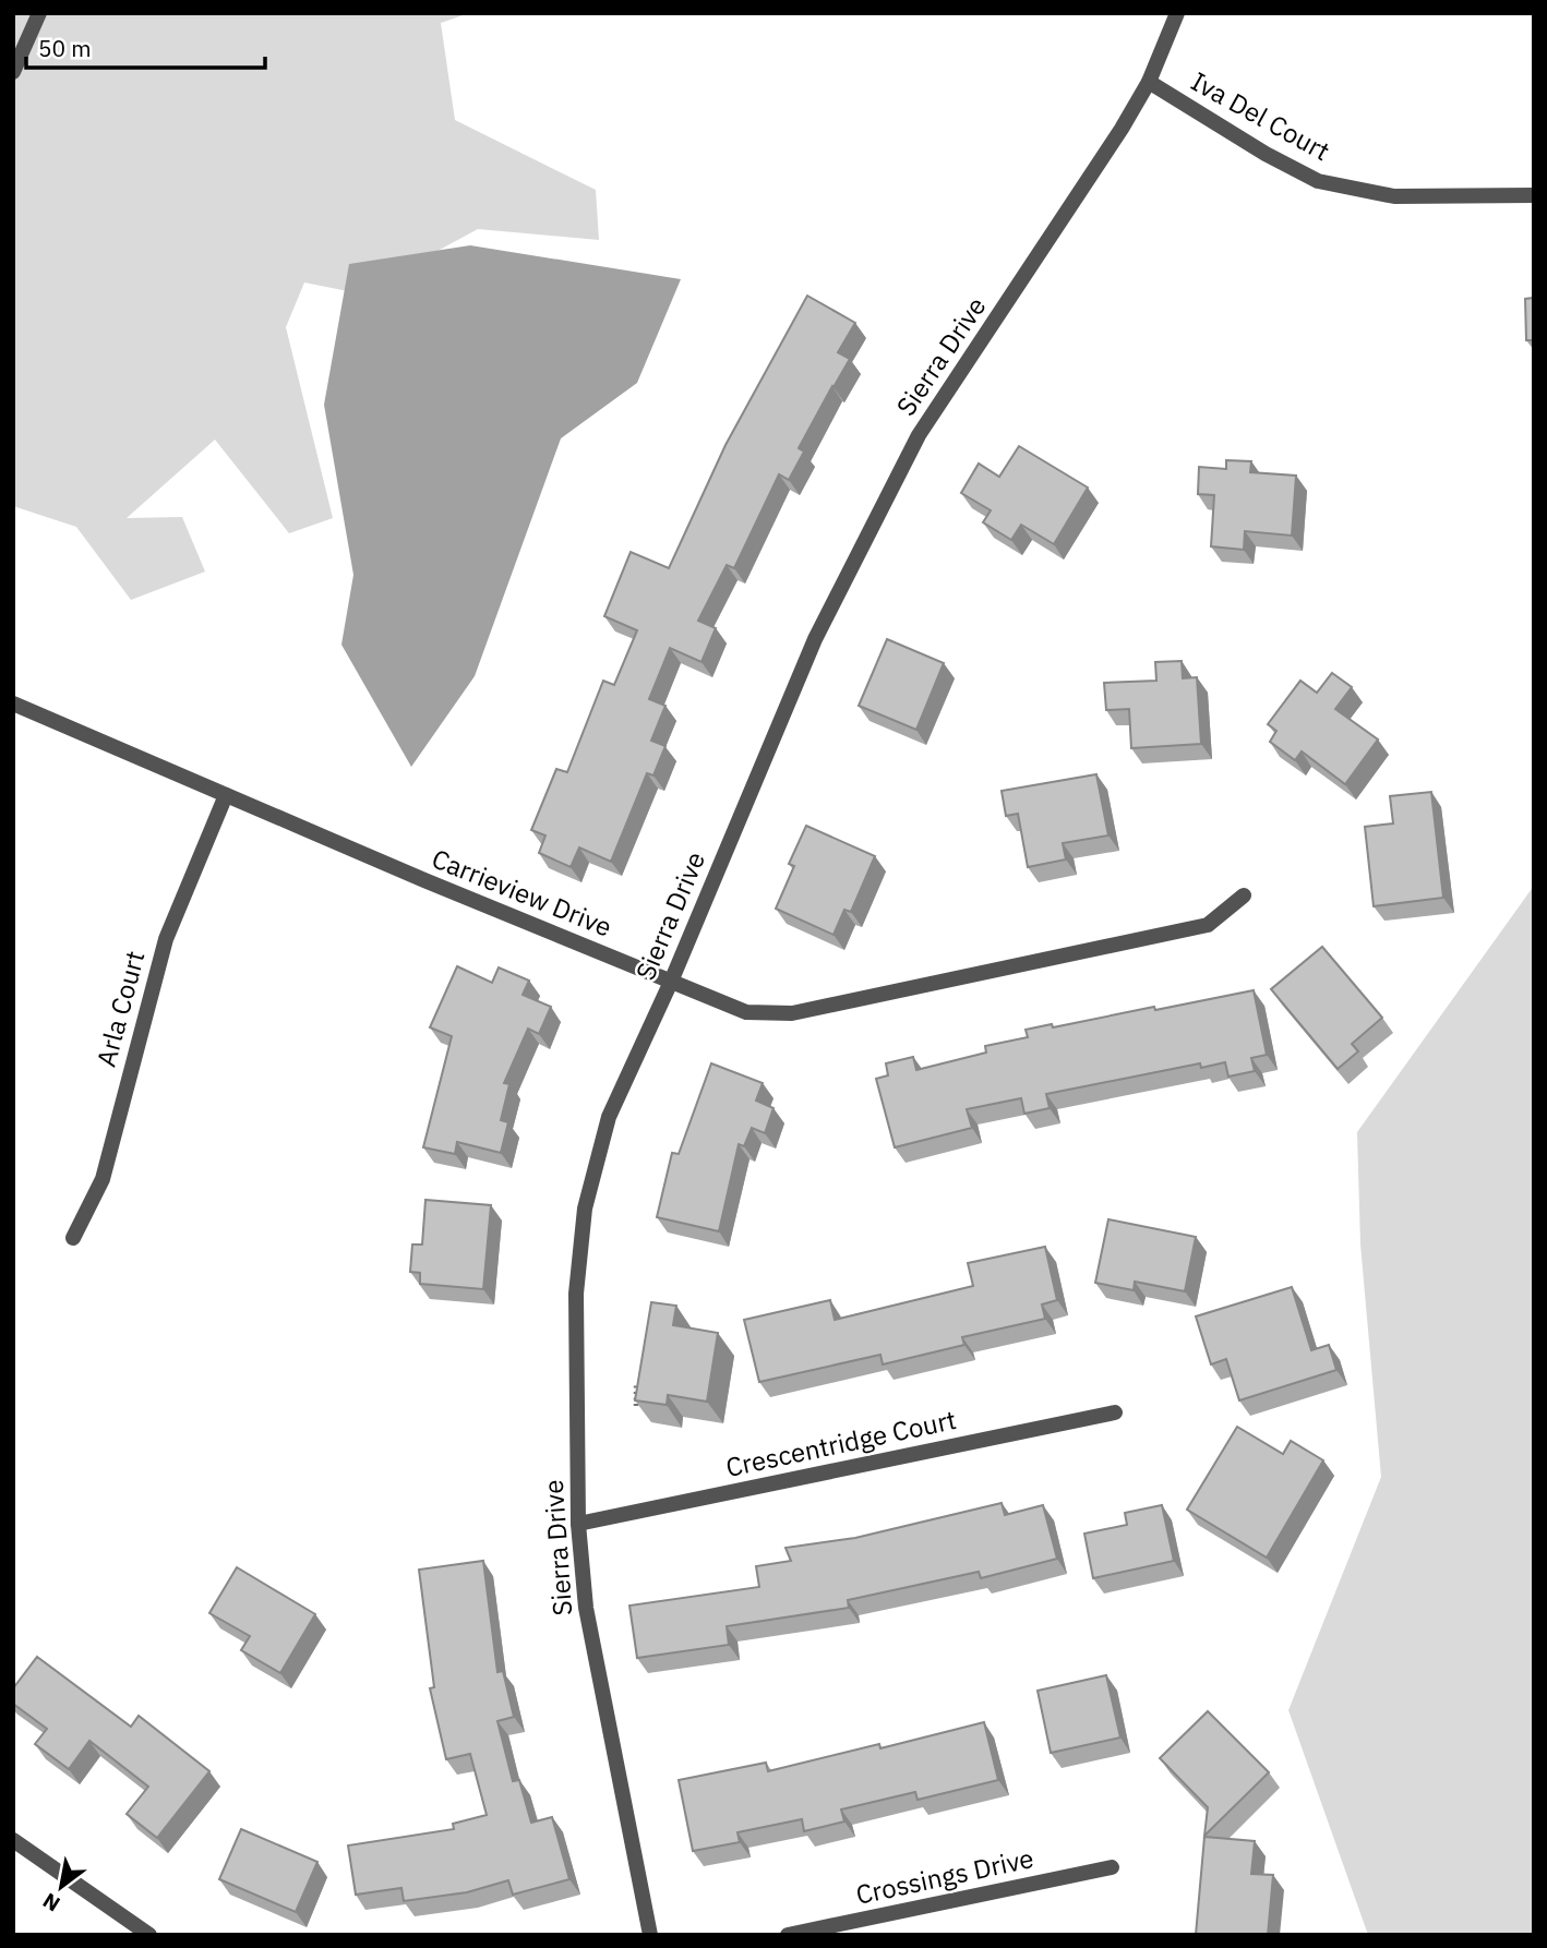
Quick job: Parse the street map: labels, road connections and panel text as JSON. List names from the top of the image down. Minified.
{"streets":{"street":["Iva Del Court","Sierra Drive","Carrieview Drive","Arla Court","Crescentridge Court","Crossings Drive"]},"crossings":[["Iva Del Court","Sierra Drive"],["Sierra Drive","Carrieview Drive"],["Sierra Drive","Crescentridge Court"],["Carrieview Drive","Arla Court"]],"scale_bar":"50 m","north":"bottom left"}
